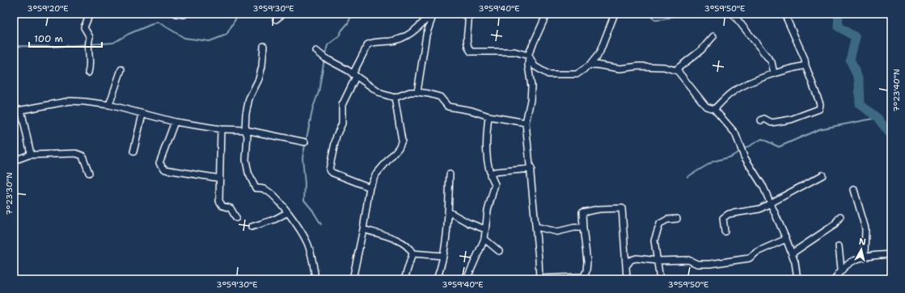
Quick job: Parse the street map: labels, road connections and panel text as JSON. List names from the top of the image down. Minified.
{"scale_bar":"100 m","north":"top","coordinates":["3°59'20\"E","3°59'30\"E","3°59'40\"E","3°59'50\"E","7°23'40\"N","7°23'30\"N"]}
